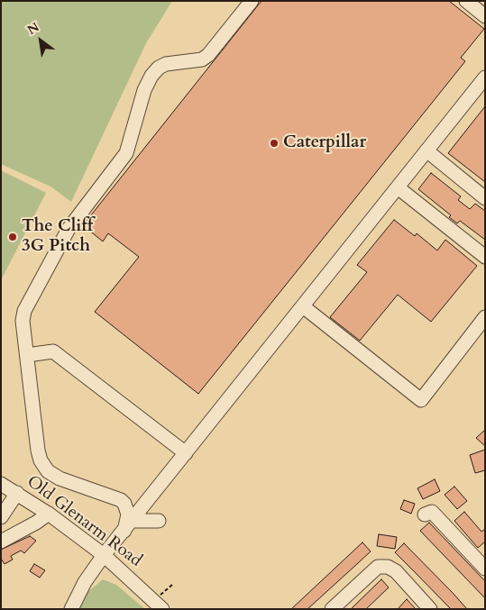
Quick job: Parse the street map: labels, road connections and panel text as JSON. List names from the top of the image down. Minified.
{"streets":{"street":["Old Glenarm Road"]},"places":["Caterpillar","The Cliff 3G Pitch"],"north":"top left"}
